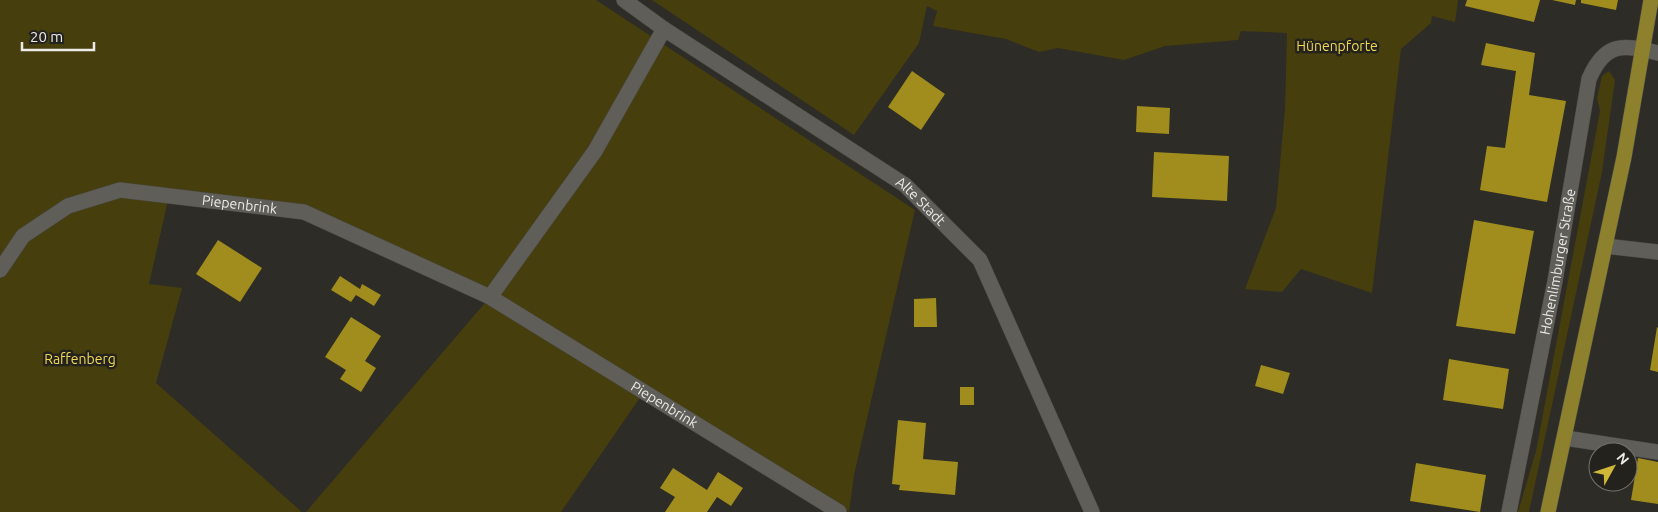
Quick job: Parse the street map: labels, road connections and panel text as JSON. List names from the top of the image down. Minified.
{"streets":{"street":["Alte Stadt","Piepenbrink","Hohenlimburger Straße"]},"parks":["Hünenpforte","Raffenberg"],"scale_bar":"20 m","north":"top right"}
